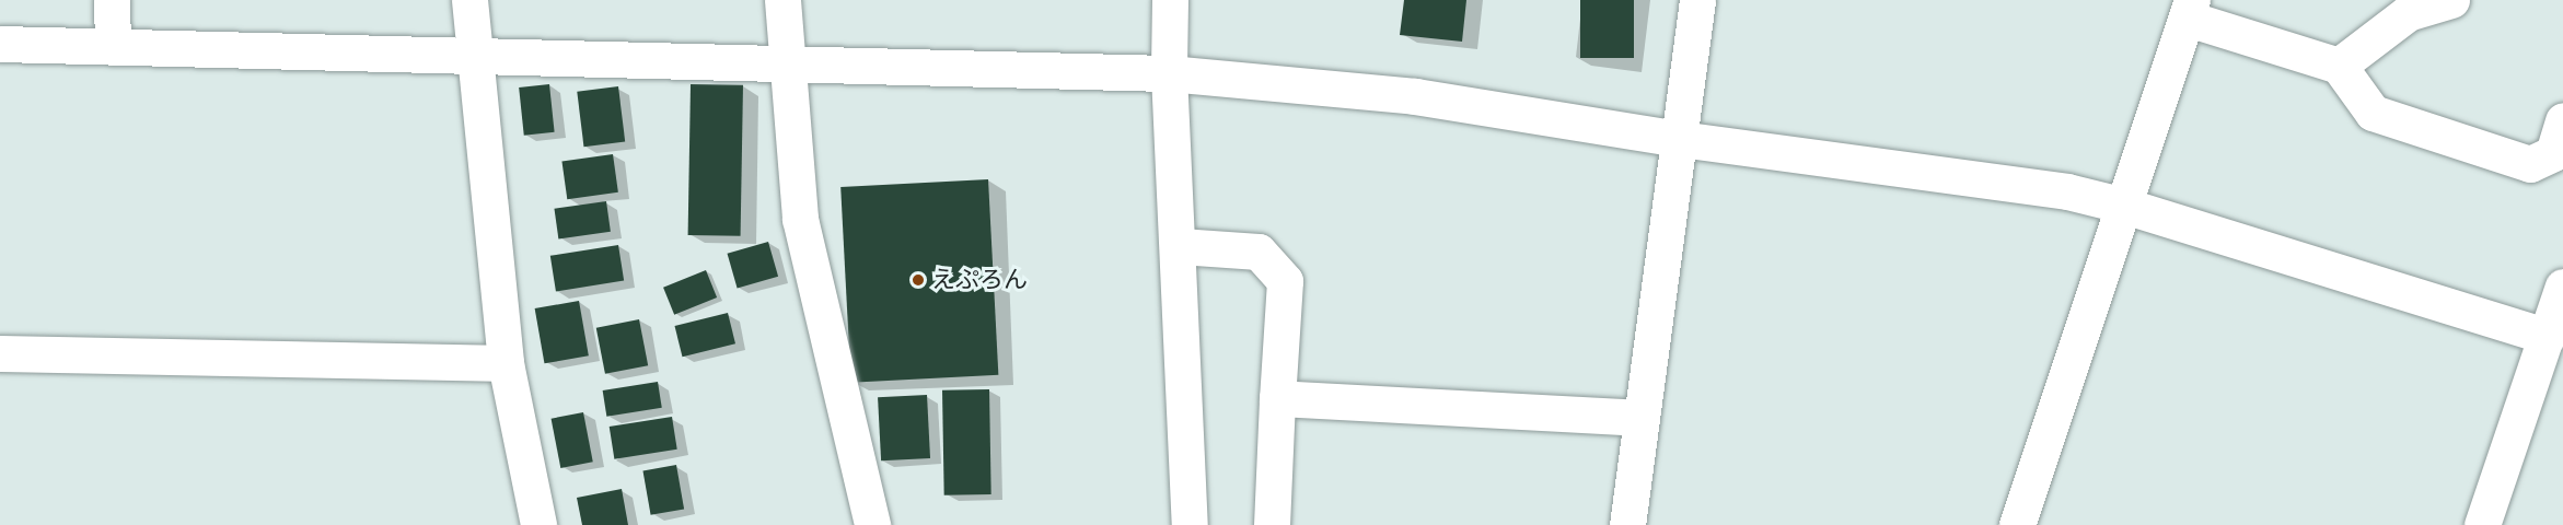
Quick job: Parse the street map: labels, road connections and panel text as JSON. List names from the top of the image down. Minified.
{"places":["えぷろん"]}
